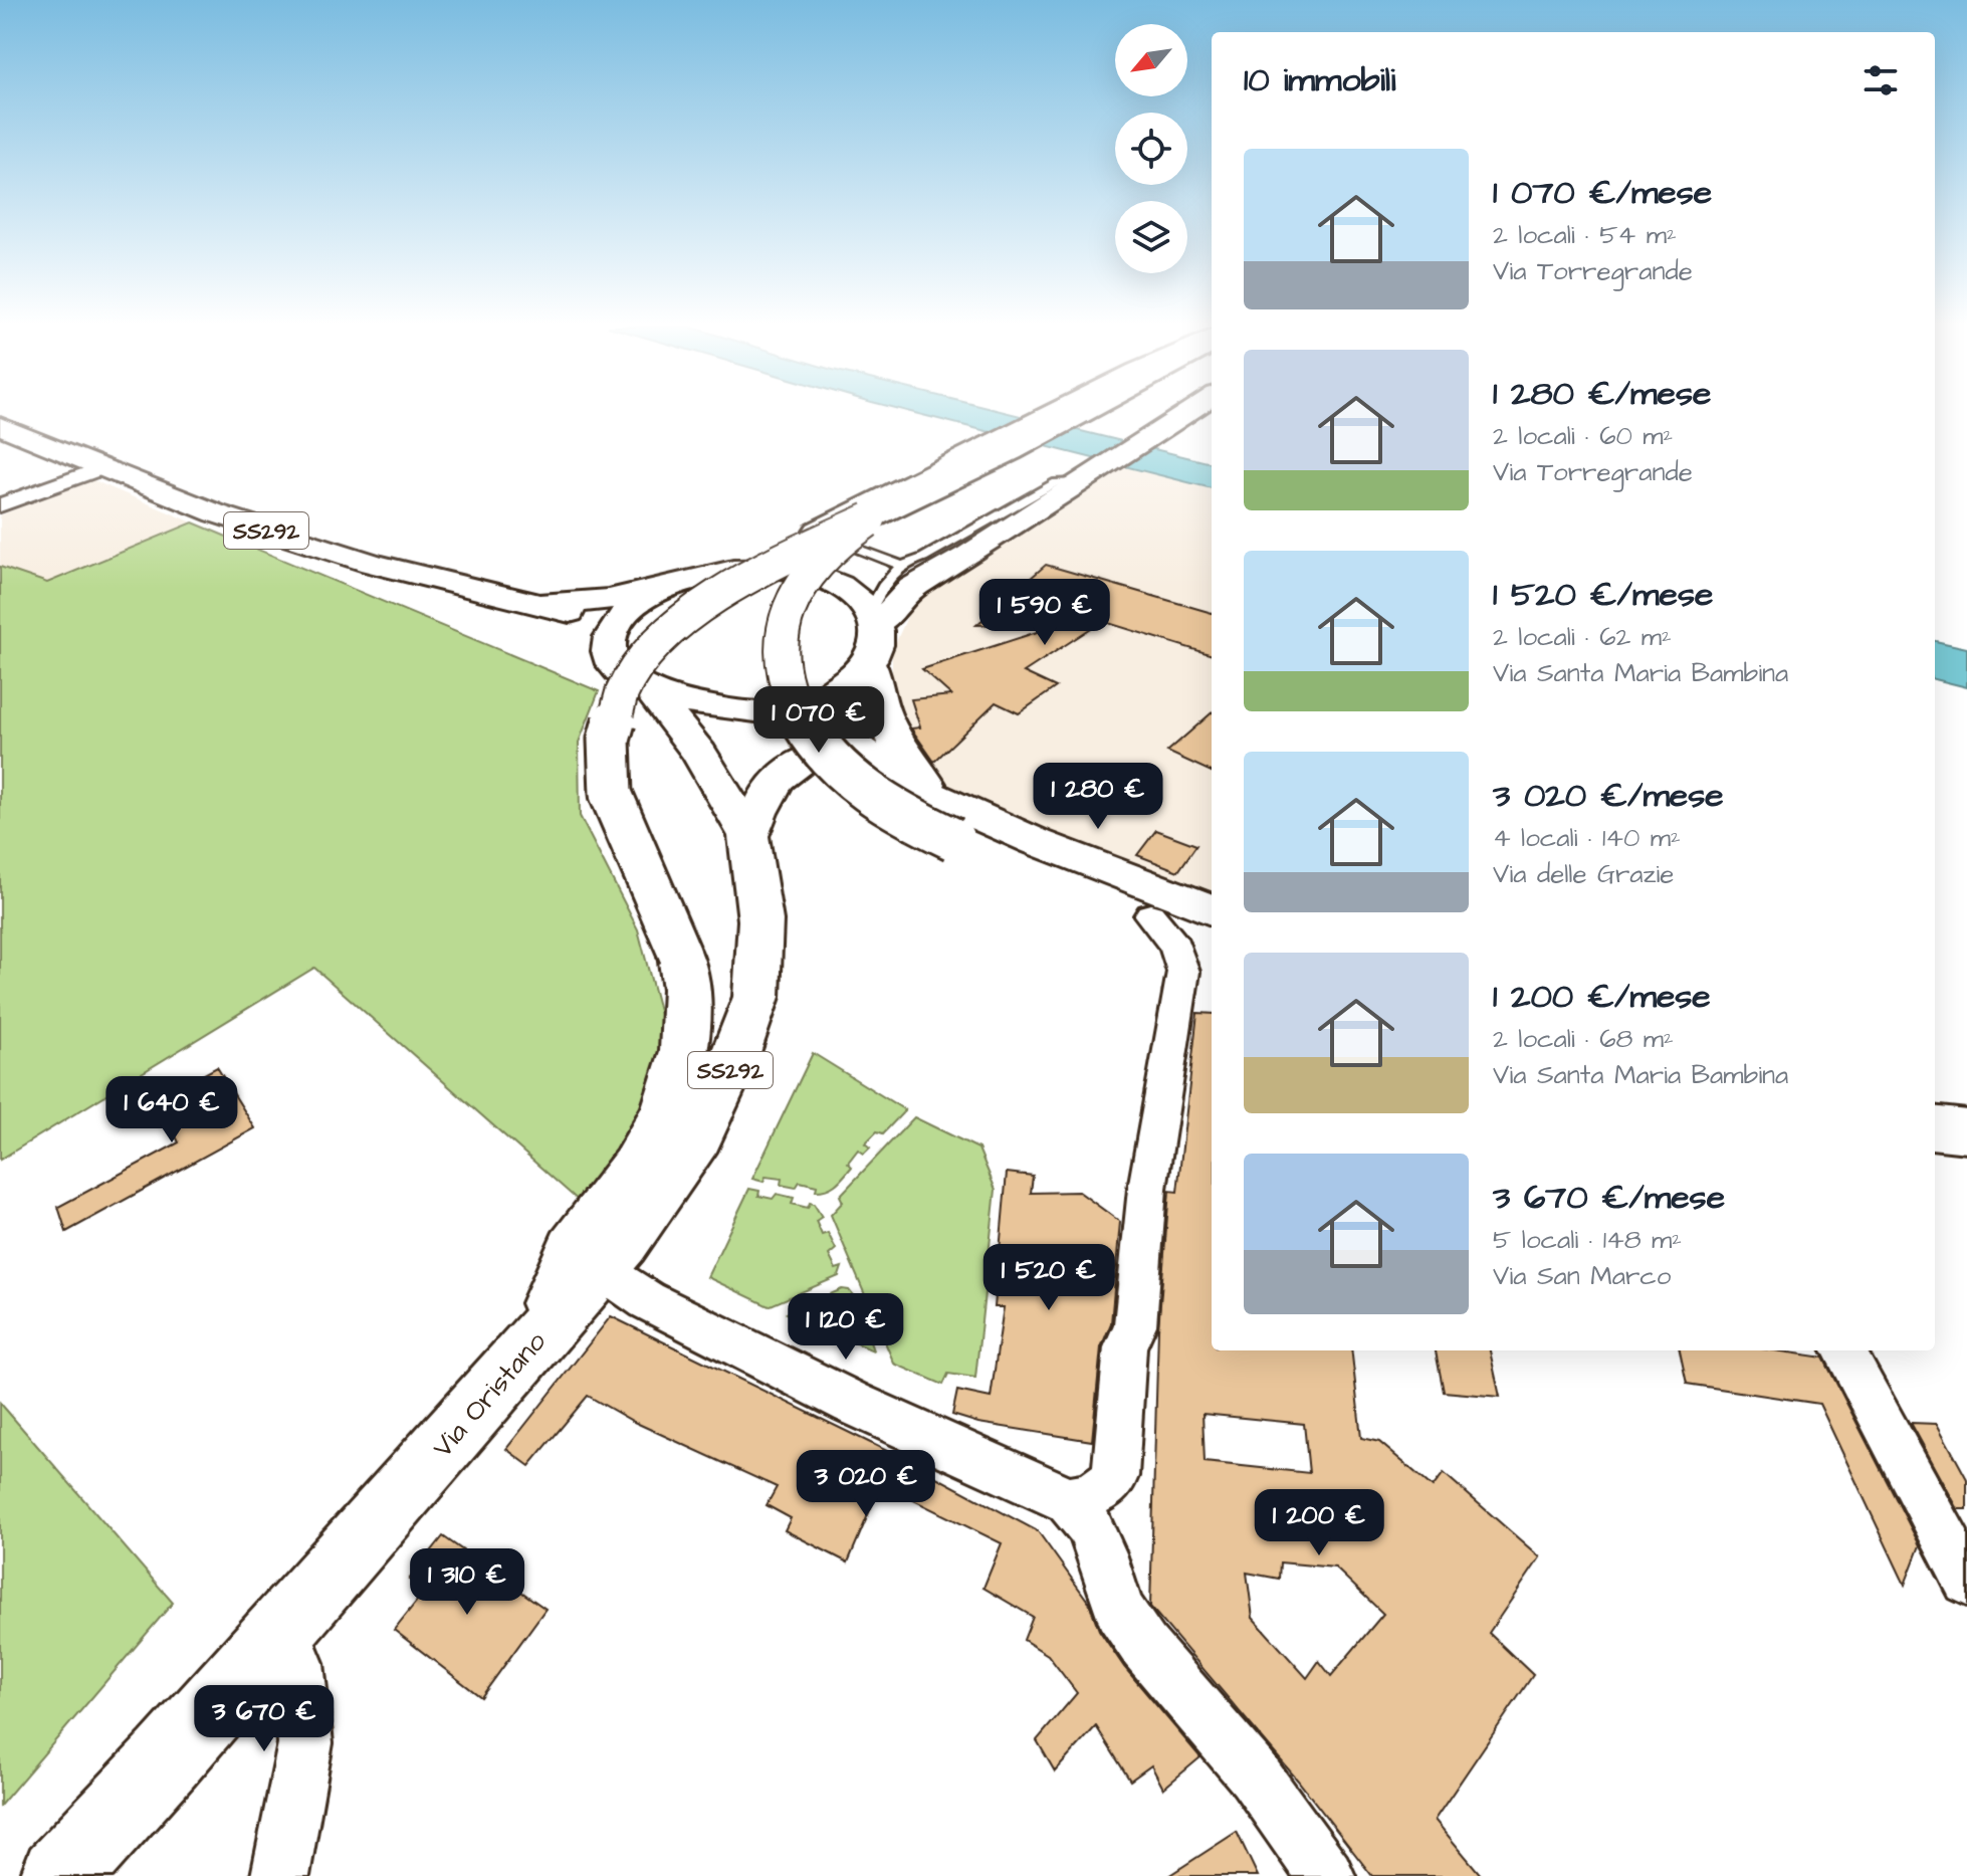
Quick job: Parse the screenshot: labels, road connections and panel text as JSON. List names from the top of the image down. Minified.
{"streets":{"main road":["SS292","Via Oristano"]},"crossings":[["SS292","Via Oristano"]],"north":"bottom left","page":{"heading":"10 immobili","list":[{"name":"1 070 €/mese","note":"2 locali · 54 m² · Via Torregrande"},{"name":"1 280 €/mese","note":"2 locali · 60 m² · Via Torregrande"},{"name":"1 520 €/mese","note":"2 locali · 62 m² · Via Santa Maria Bambina"},{"name":"3 020 €/mese","note":"4 locali · 140 m² · Via delle Grazie"},{"name":"1 200 €/mese","note":"2 locali · 68 m² · Via Santa Maria Bambina"},{"name":"3 670 €/mese","note":"5 locali · 148 m² · Via San Marco"}],"price":["1 590 €","1 070 €","1 280 €","1 640 €","1 520 €","1 120 €","3 020 €","1 200 €","1 310 €","3 670 €"]}}
